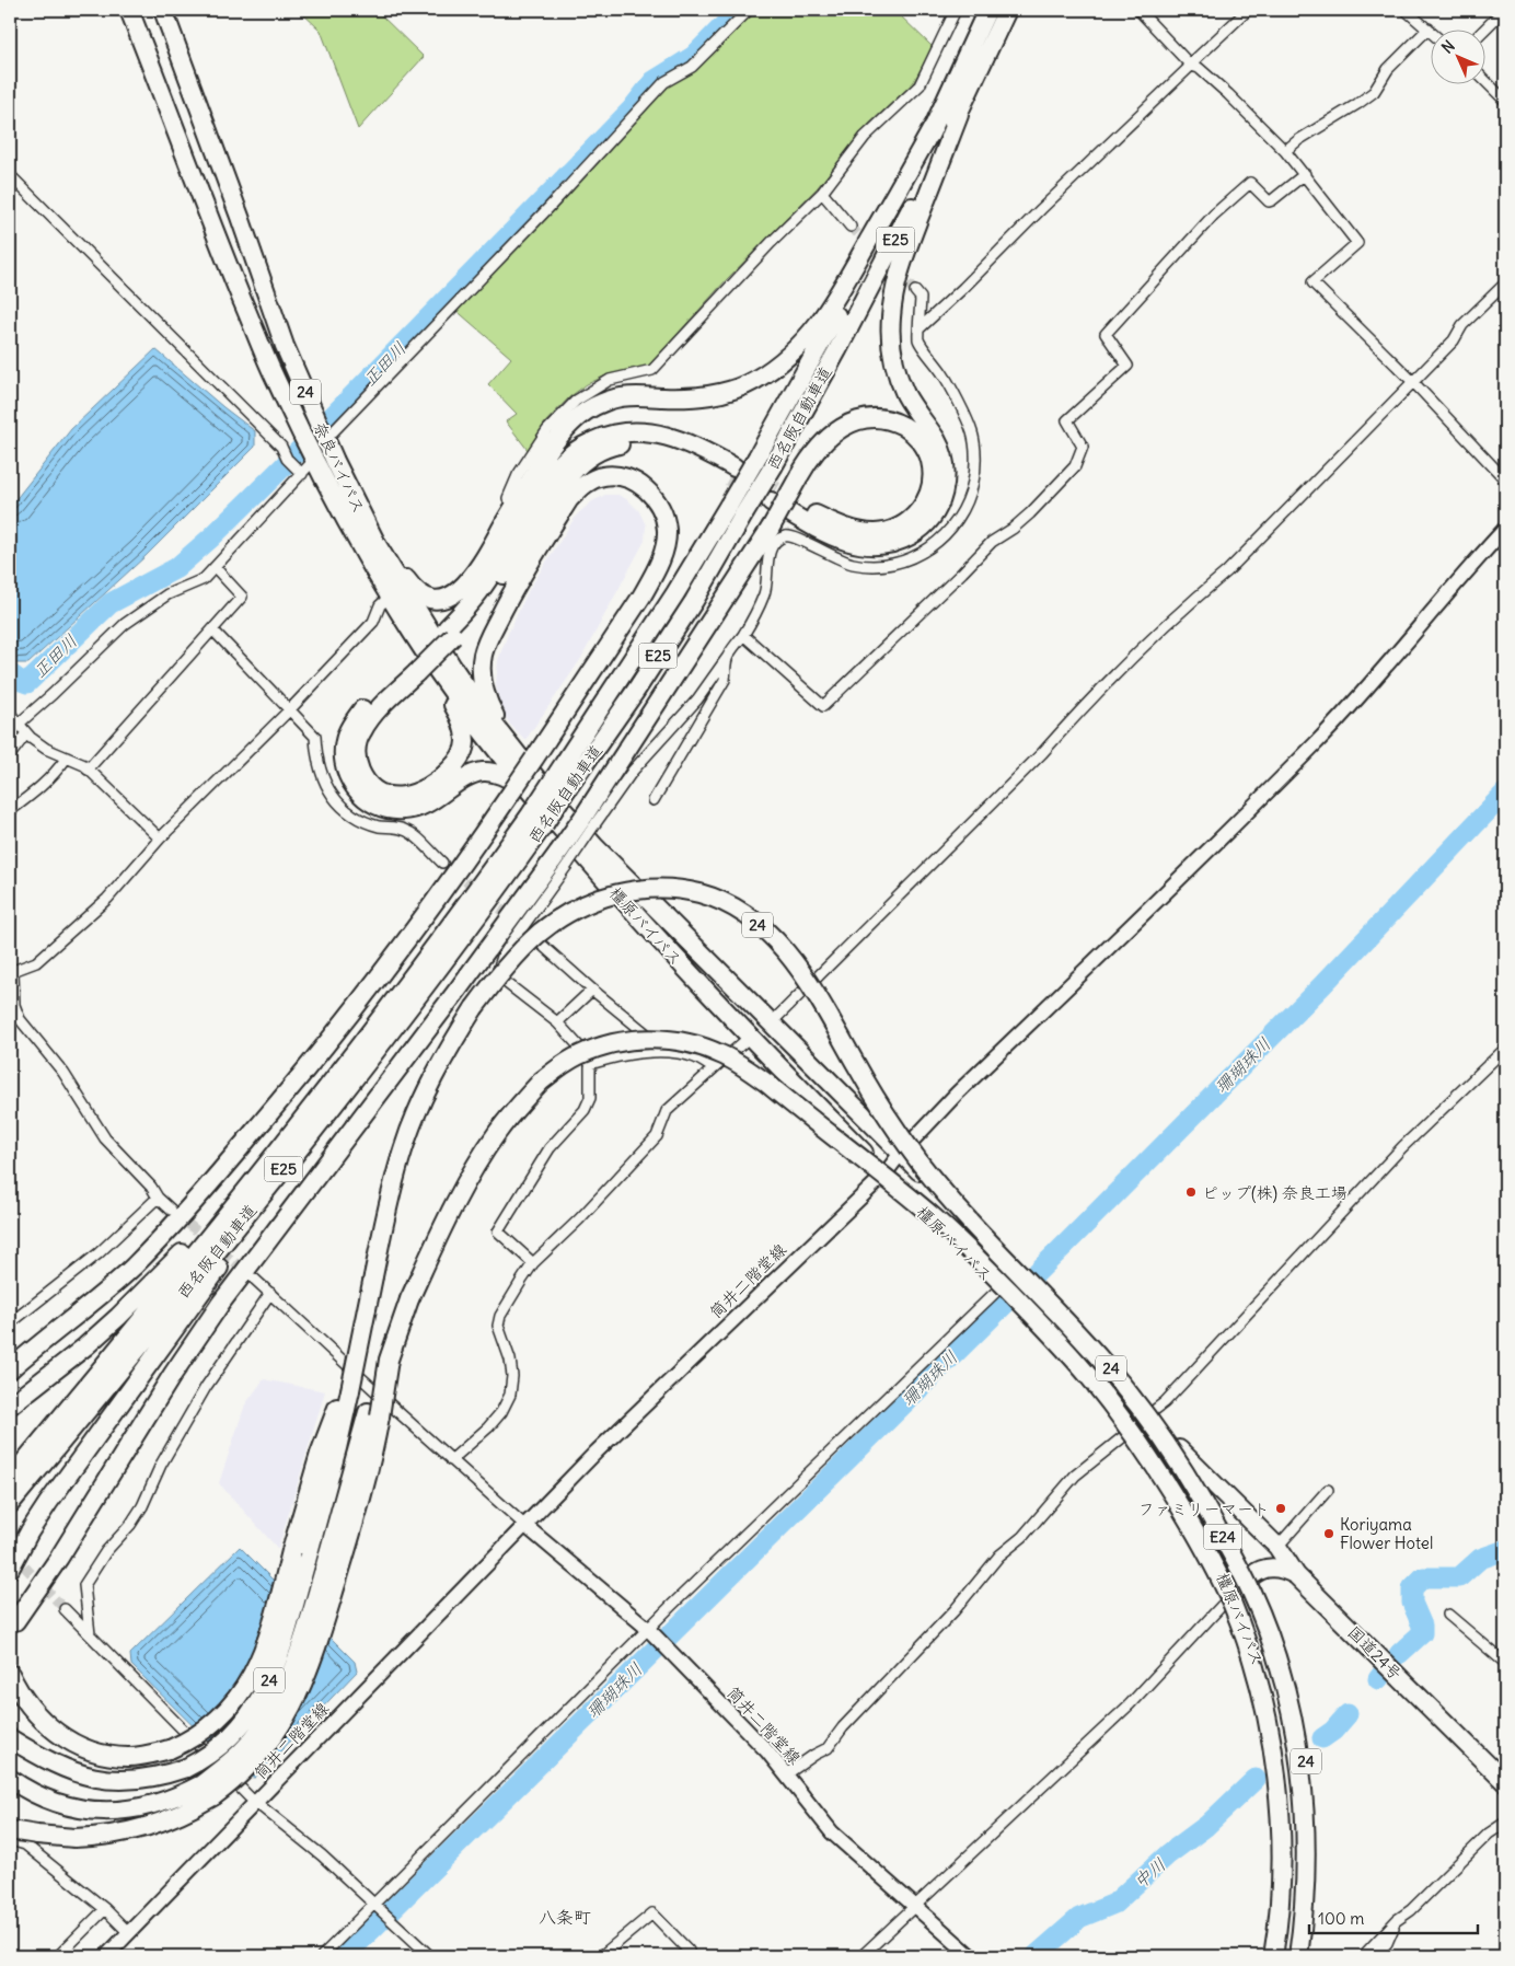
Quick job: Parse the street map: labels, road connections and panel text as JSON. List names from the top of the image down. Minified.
{"streets":{"highway":["E25","24","西名阪自動車道","奈良バイパス","橿原バイパス","E24","国道24号"],"main road":["筒井二階堂線"]},"crossings":[["24","橿原バイパス"],["24","E24"],["24","国道24号"],["奈良バイパス","橿原バイパス"],["橿原バイパス","筒井二階堂線"]],"districts":["八条町"],"water":["正田川","珊瑚珠川","中川"],"places":["ピップ(株) 奈良工場","ファミリーマート","Koriyama Flower Hotel"],"scale_bar":"100 m","north":"top left"}
